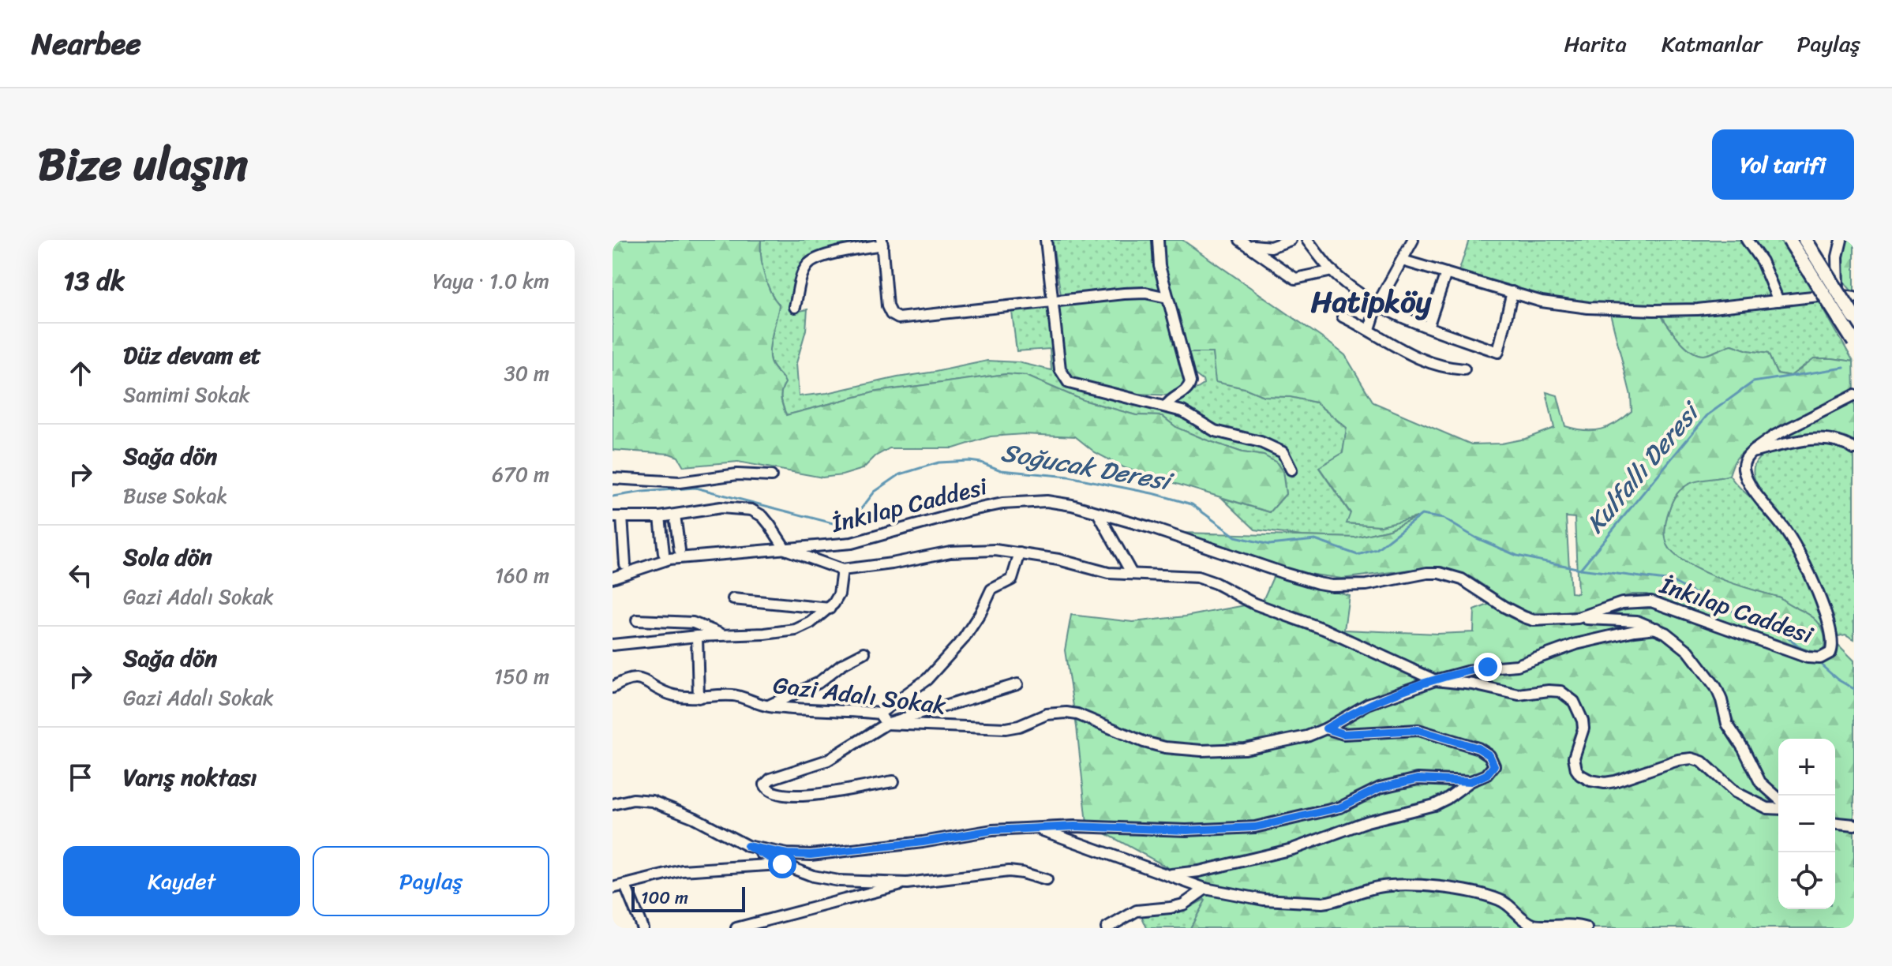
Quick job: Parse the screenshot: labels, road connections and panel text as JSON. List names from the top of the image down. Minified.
{"streets":{"street":["İnkılap Caddesi","Gazi Adalı Sokak"]},"districts":["Hatipköy"],"water":["Soğucak Deresi","Kulfallı Deresi"],"scale_bar":"100 m","page":{"header":"Nearbee","nav":["Harita","Katmanlar","Paylaş"],"title":"Bize ulaşın","buttons":["Yol tarifi",["Kaydet","Paylaş"]],"heading":["13 dk","Yaya · 1.0 km"],"list":[["Düz devam et","Samimi Sokak","30 m"],["Sağa dön","Buse Sokak","670 m"],["Sola dön","Gazi Adalı Sokak","160 m"],["Sağa dön","Gazi Adalı Sokak","150 m"],"Varış noktası"],"map_buttons":["+","−"],"scale":"100 m"}}
